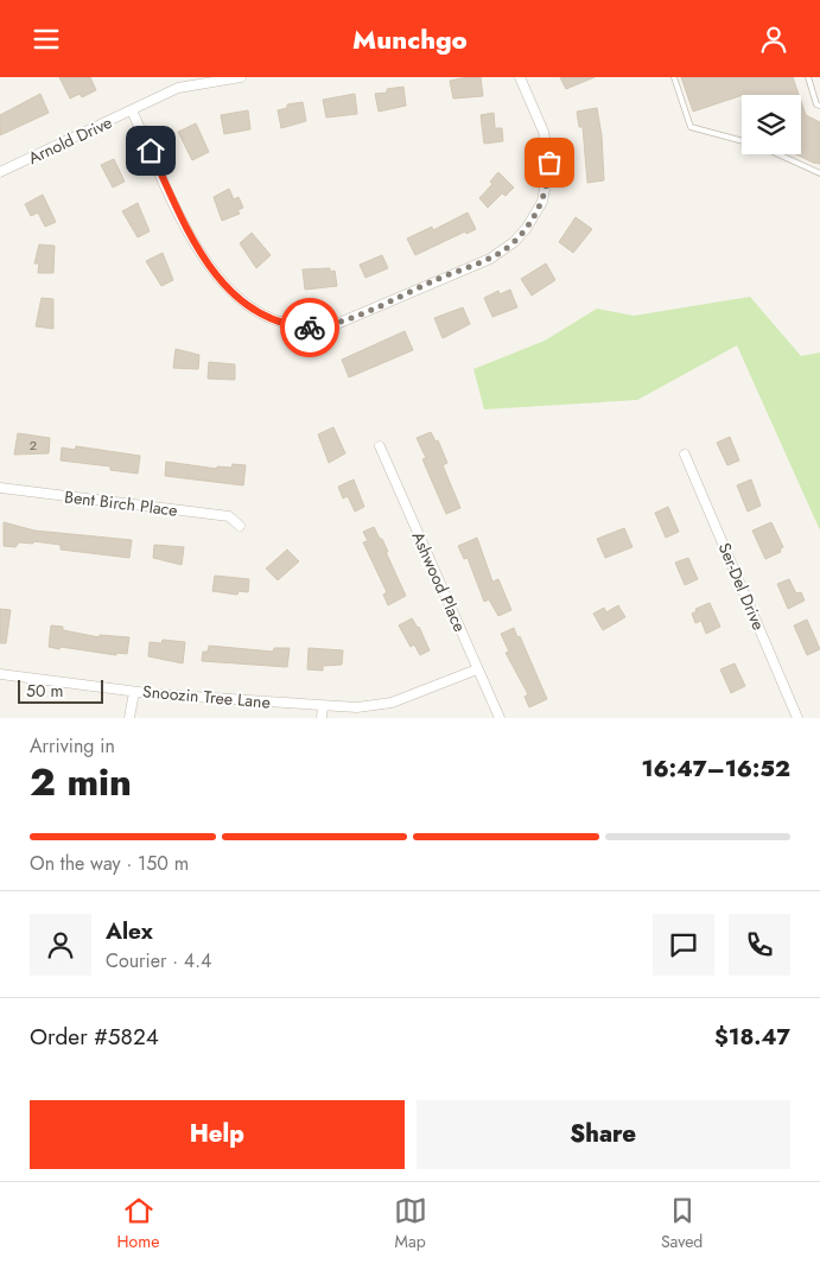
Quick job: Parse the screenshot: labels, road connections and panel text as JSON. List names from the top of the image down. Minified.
{"streets":{"street":["Arnold Drive","Bent Birch Place","Ashwood Place","Ser-Del Drive","Snoozin Tree Lane"]},"crossings":[["Ashwood Place","Snoozin Tree Lane"]],"house_numbers":["2"],"scale_bar":"50 m","page":{"header":"Munchgo","scale":"50 m","heading":["2 min","Arriving in","16:47–16:52"],"panel":["Alex","Courier · 4.4","Order #5824","$18.47"],"bar":"On the way · 150 m","buttons":["Help","Share"],"tabs":["Home","Map","Saved"]}}
